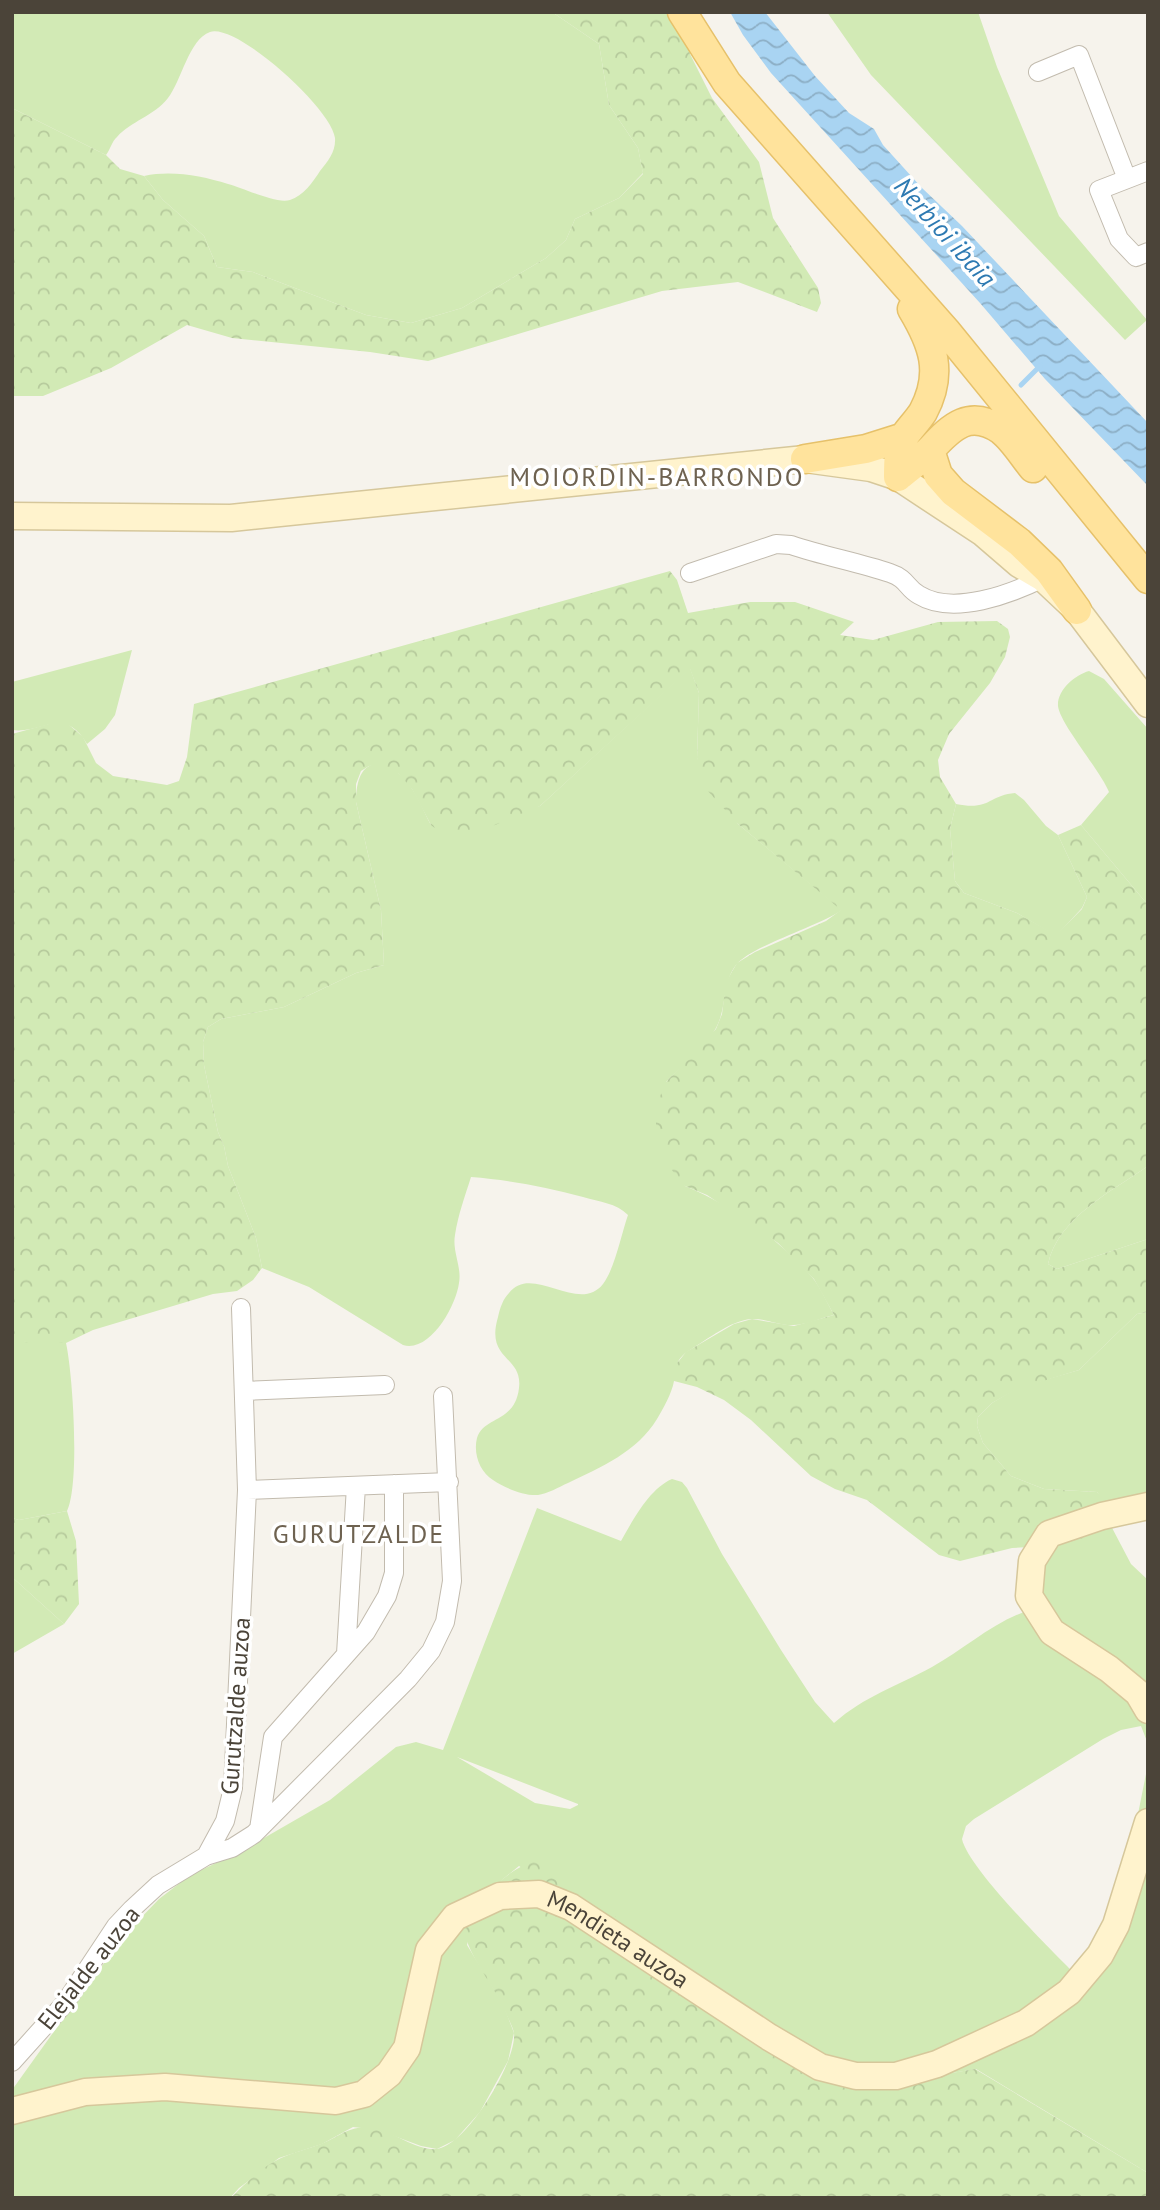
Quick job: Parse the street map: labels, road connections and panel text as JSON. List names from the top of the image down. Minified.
{"streets":{"street":["Gurutzalde auzoa","Mendieta auzoa","Elejalde auzoa"]},"crossings":[["Gurutzalde auzoa","Elejalde auzoa"]],"districts":["MOIORDIN-BARRONDO","GURUTZALDE"],"water":["Nerbioi ibaia"]}
